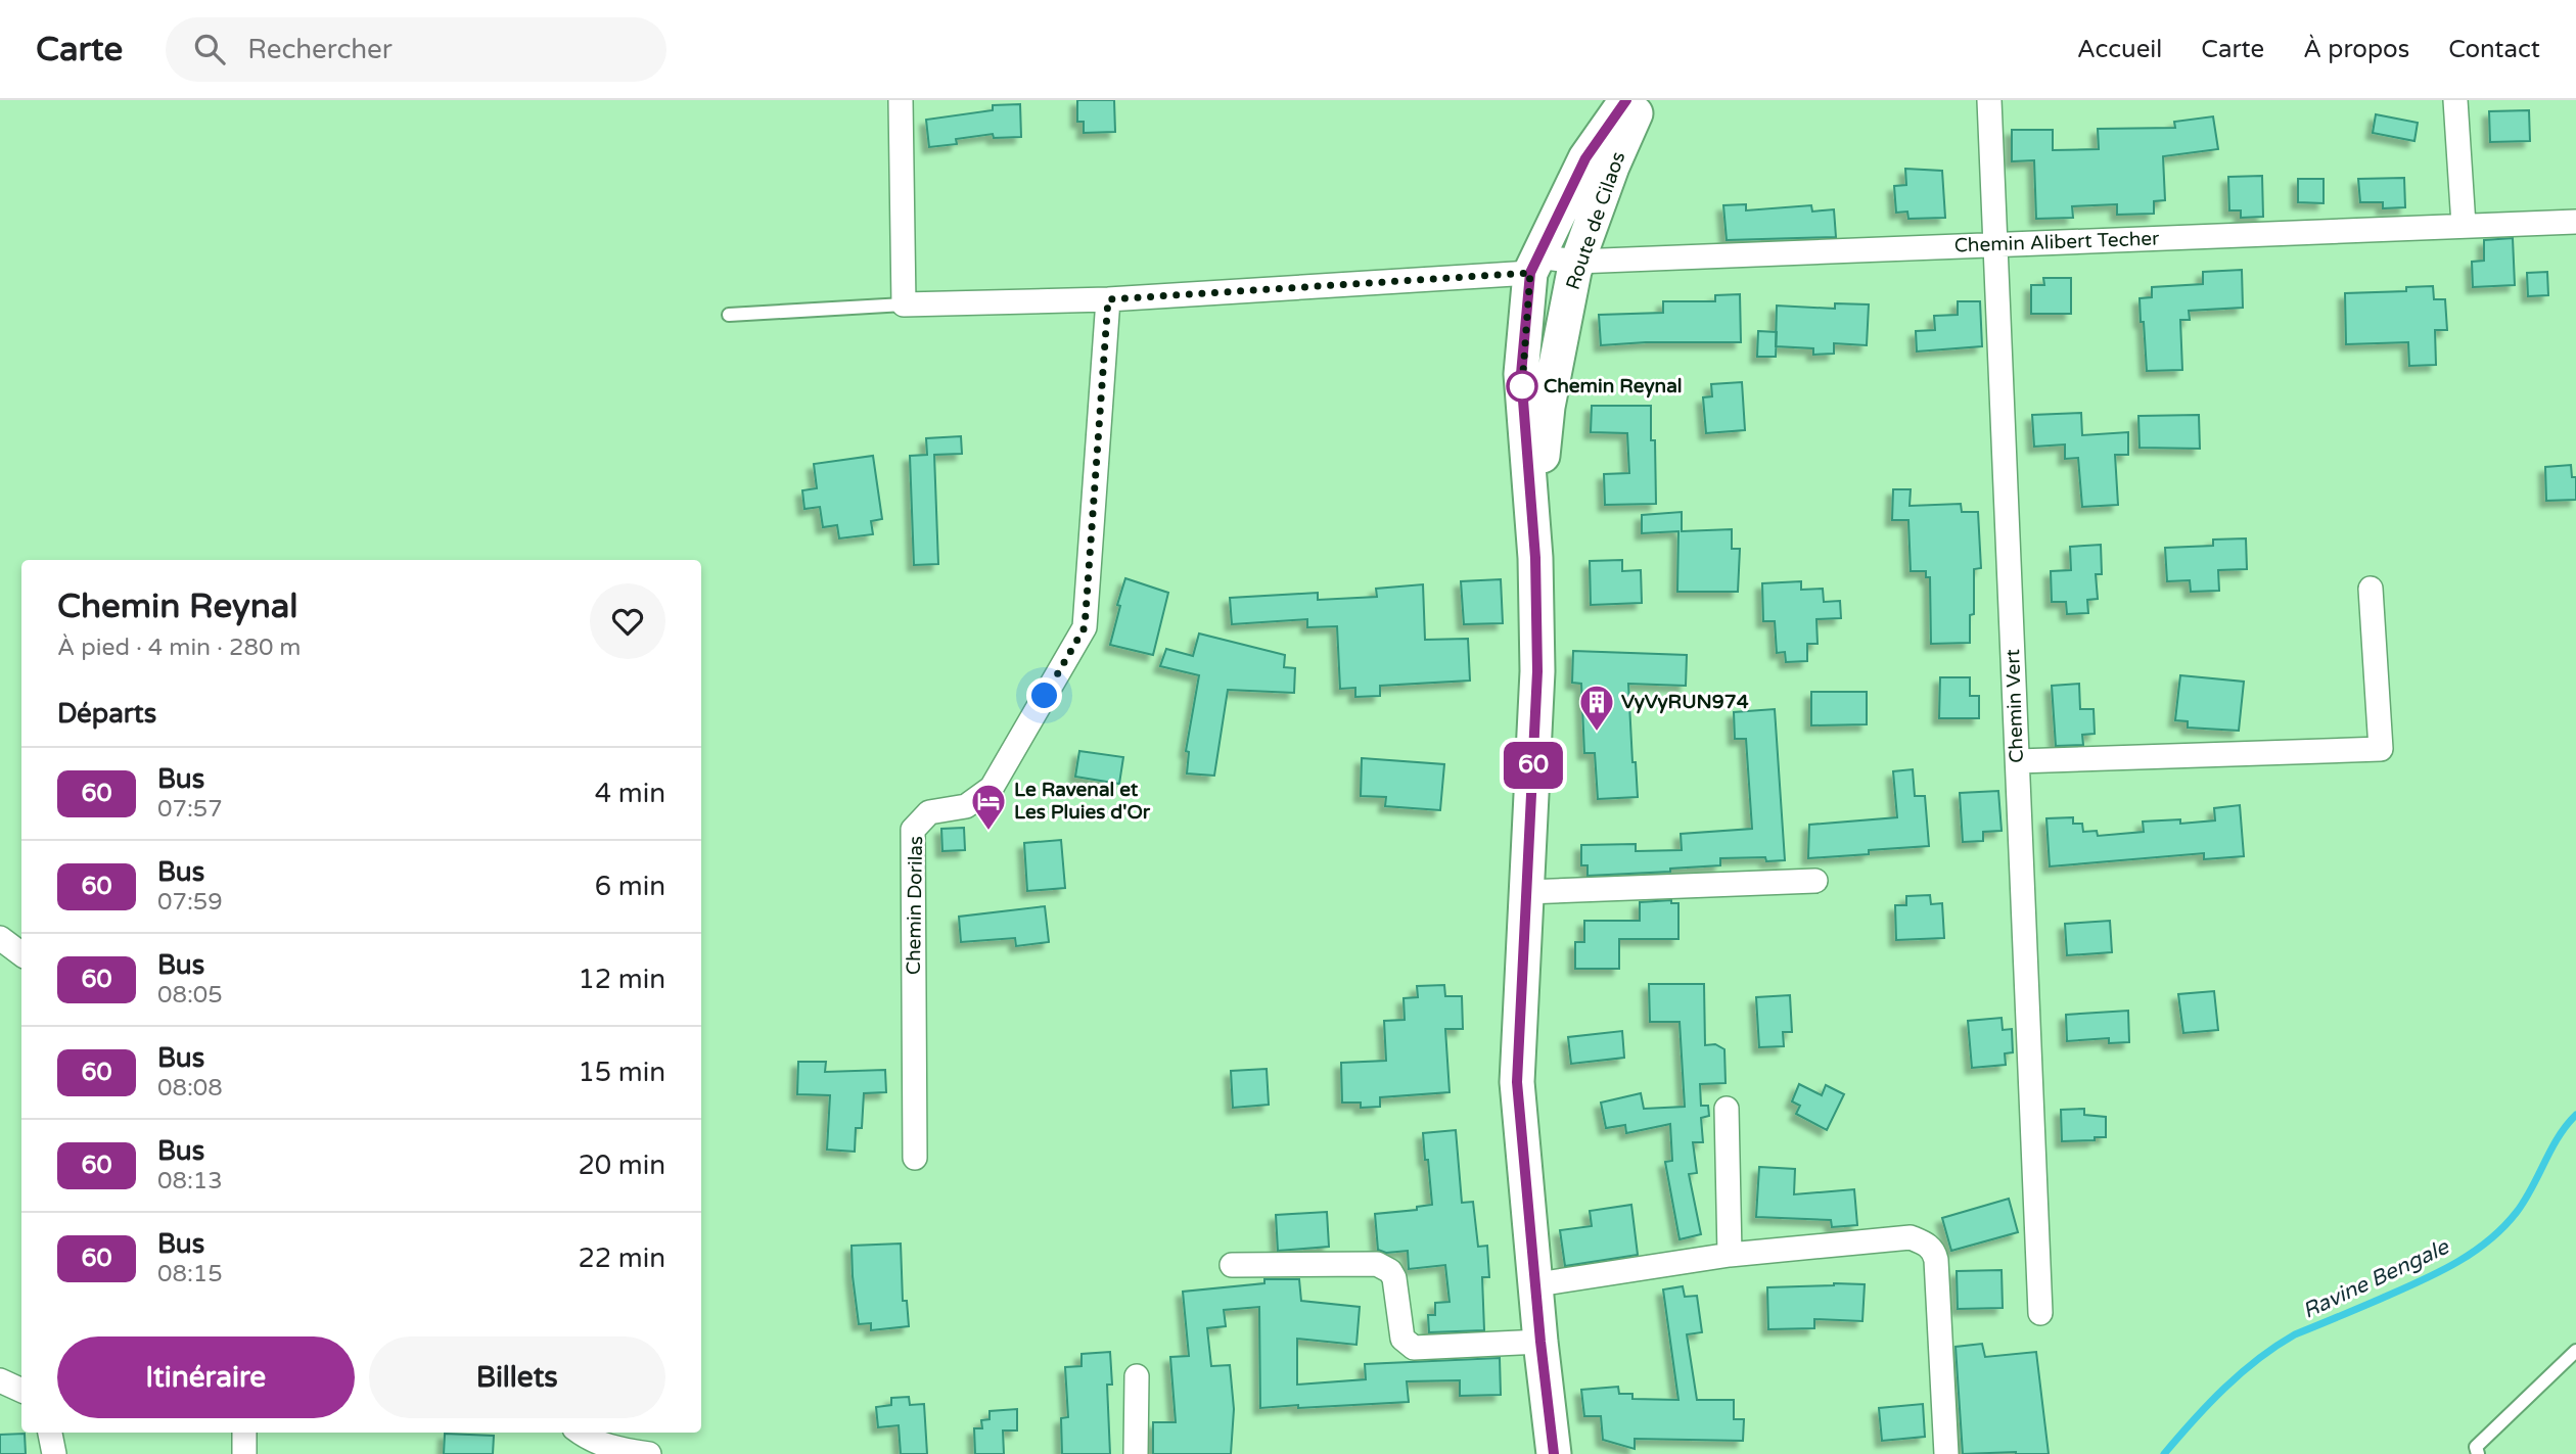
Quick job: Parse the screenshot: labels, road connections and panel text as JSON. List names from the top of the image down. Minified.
{"streets":{"main road":["Route de Cilaos"],"street":["Chemin Alibert Techer","Chemin Vert","Chemin Dorilas"]},"crossings":[["Route de Cilaos","Chemin Alibert Techer"],["Chemin Alibert Techer","Chemin Vert"]],"water":["Ravine Bengale"],"places":{"other":["Chemin Reynal"],"building":["VyVyRUN974"],"hotel":["Le Ravenal et Les Pluies d'Or"]},"lines":["bus line 60"],"page":{"header":"Carte","search":"Rechercher","nav":["Accueil","Carte","À propos","Contact"],"on_map":"60","heading":[["Chemin Reynal","À pied · 4 min · 280 m"],"Départs"],"list":[{"mark":"60","name":"Bus","note":"07:57","value":"4 min"},{"mark":"60","name":"Bus","note":"07:59","value":"6 min"},{"mark":"60","name":"Bus","note":"08:05","value":"12 min"},{"mark":"60","name":"Bus","note":"08:08","value":"15 min"},{"mark":"60","name":"Bus","note":"08:13","value":"20 min"},{"mark":"60","name":"Bus","note":"08:15","value":"22 min"}],"buttons":["Itinéraire","Billets"]}}
